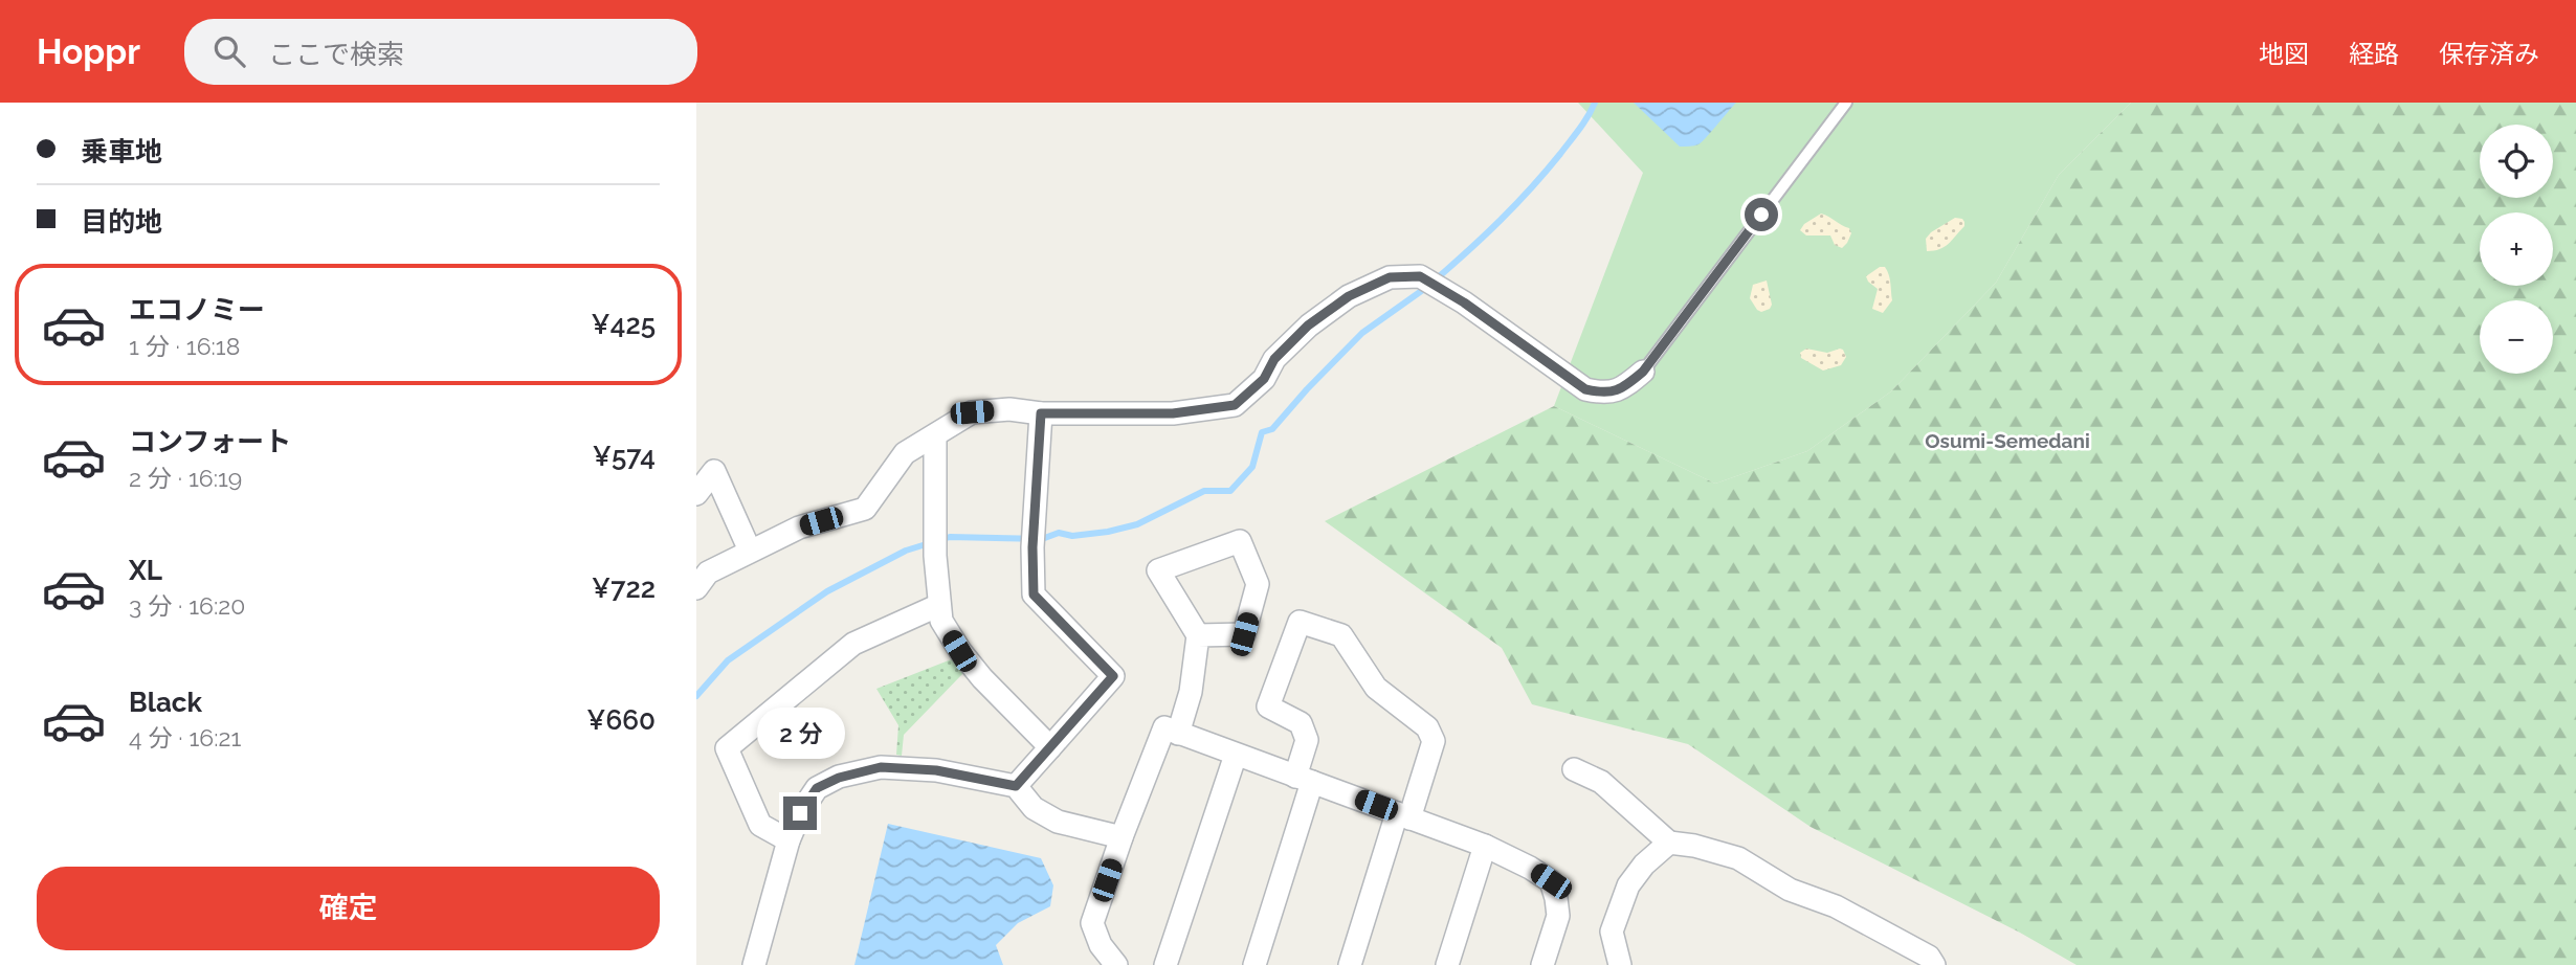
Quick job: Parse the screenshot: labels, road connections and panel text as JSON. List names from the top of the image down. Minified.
{"districts":["Osumi-Semedani"],"page":{"header":"Hoppr","search":"ここで検索","nav":["地図","経路","保存済み"],"banner":["乗車地","目的地"],"map_buttons":["+","−"],"list":[{"name":"エコノミー","note":"1 分 · 16:18","value":"¥425"},{"name":"コンフォート","note":"2 分 · 16:19","value":"¥574"},{"name":"XL","note":"3 分 · 16:20","value":"¥722"},{"name":"Black","note":"4 分 · 16:21","value":"¥660"}],"bubble":"2 分","buttons":"確定"}}
